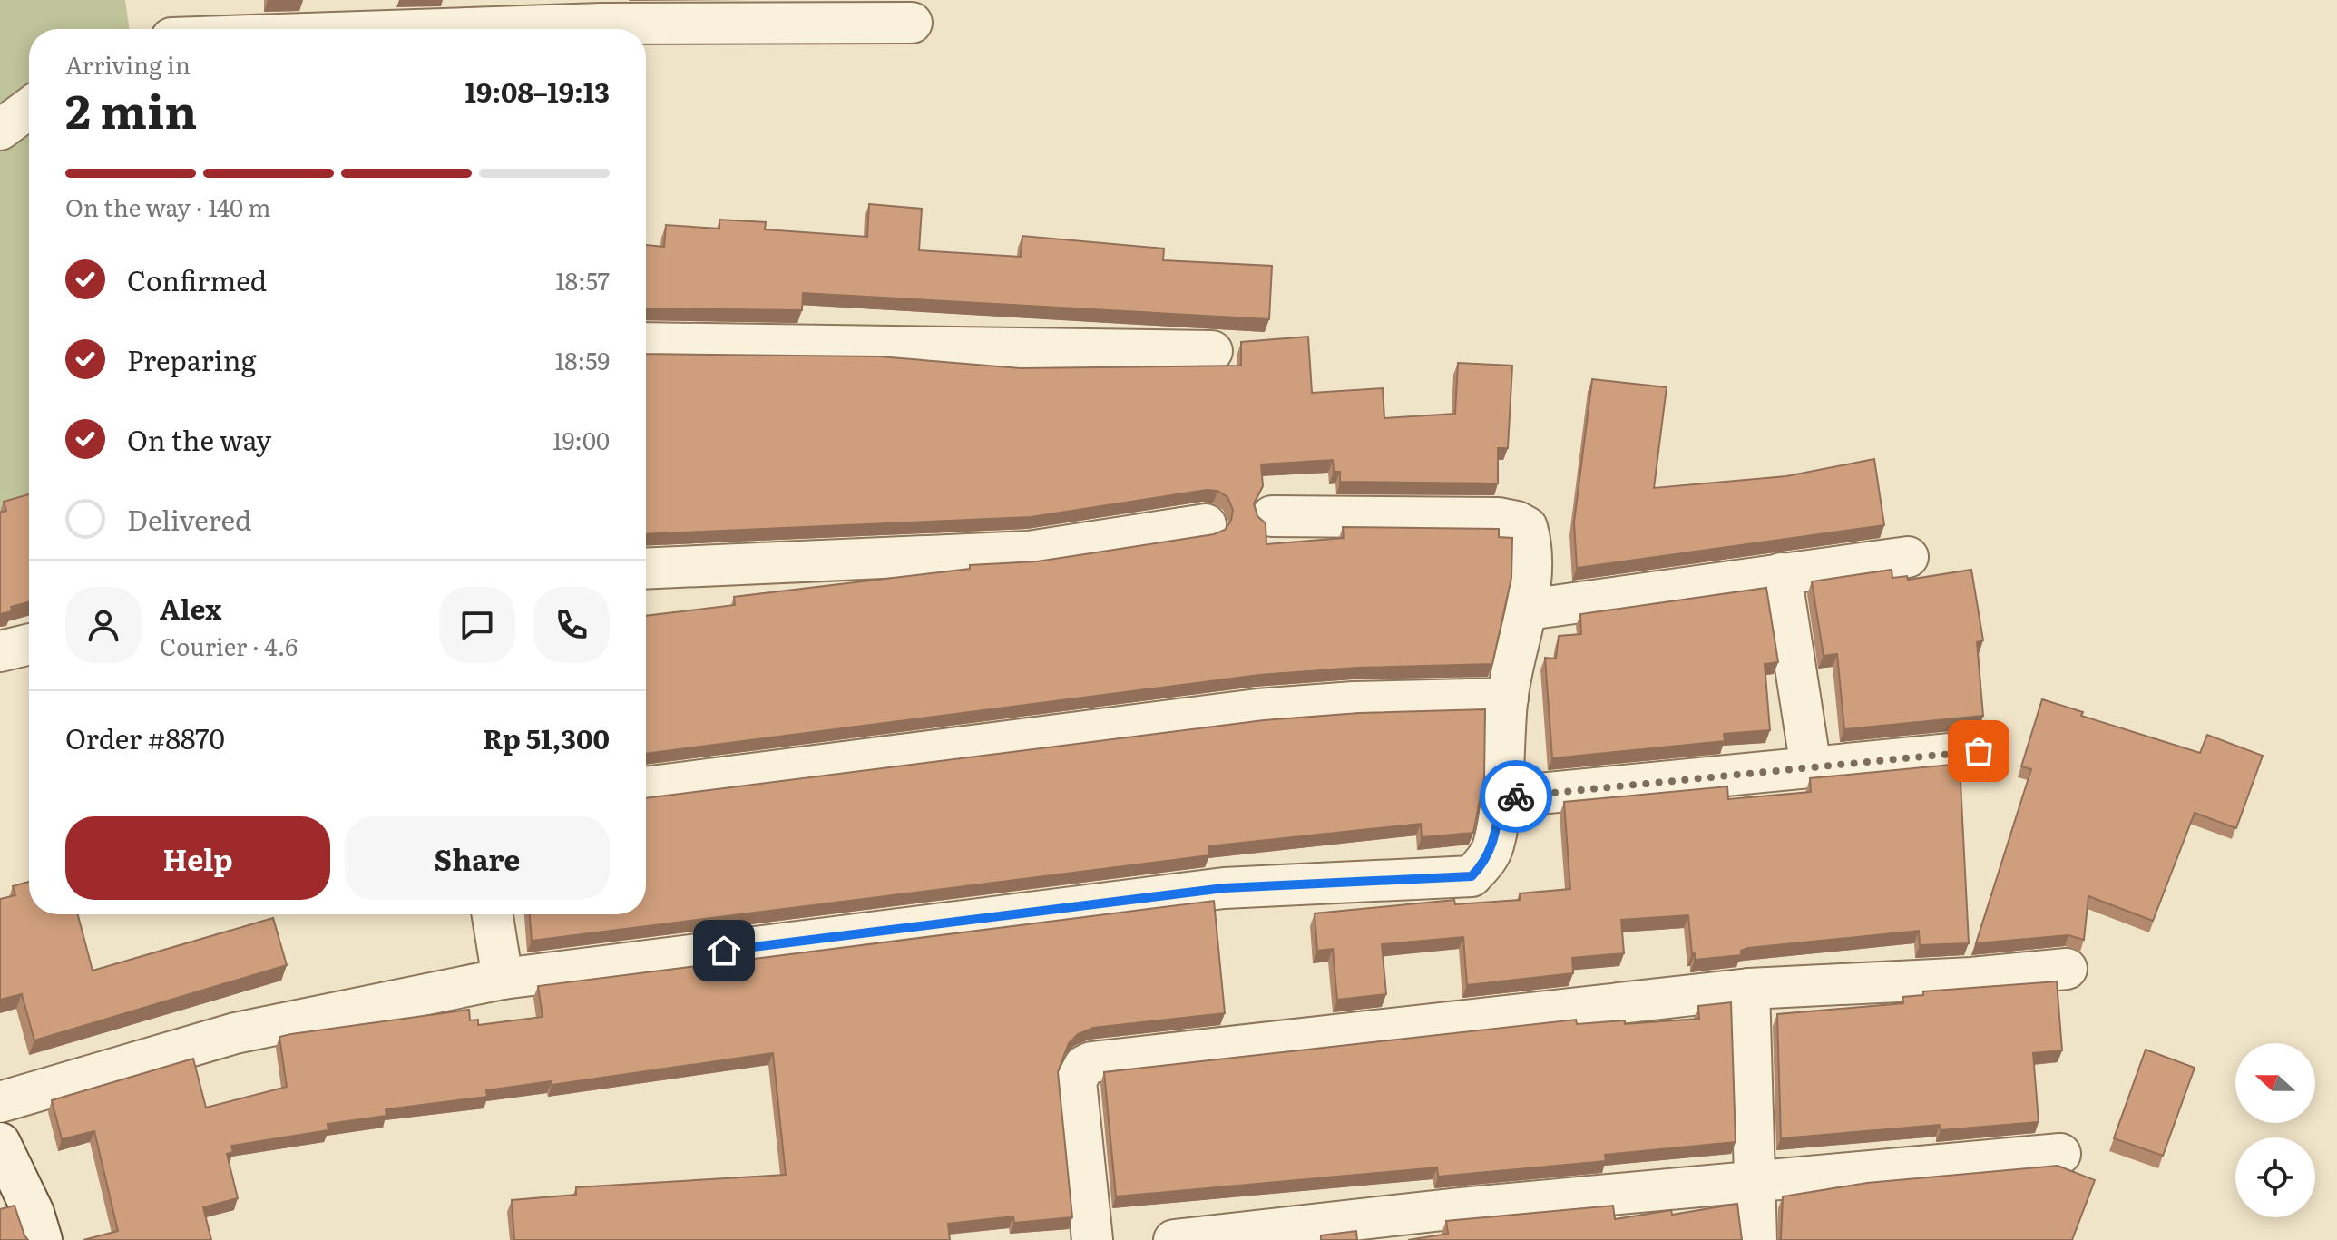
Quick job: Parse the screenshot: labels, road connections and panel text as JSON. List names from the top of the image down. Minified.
{"north":"left","page":{"heading":["2 min","Arriving in","19:08–19:13"],"panel":["Alex","Courier · 4.6","Order #8870","Rp 51,300"],"bar":"On the way · 140 m","list":[["Confirmed","18:57"],["Preparing","18:59"],["On the way","19:00"],"Delivered"],"buttons":["Help","Share"]}}
